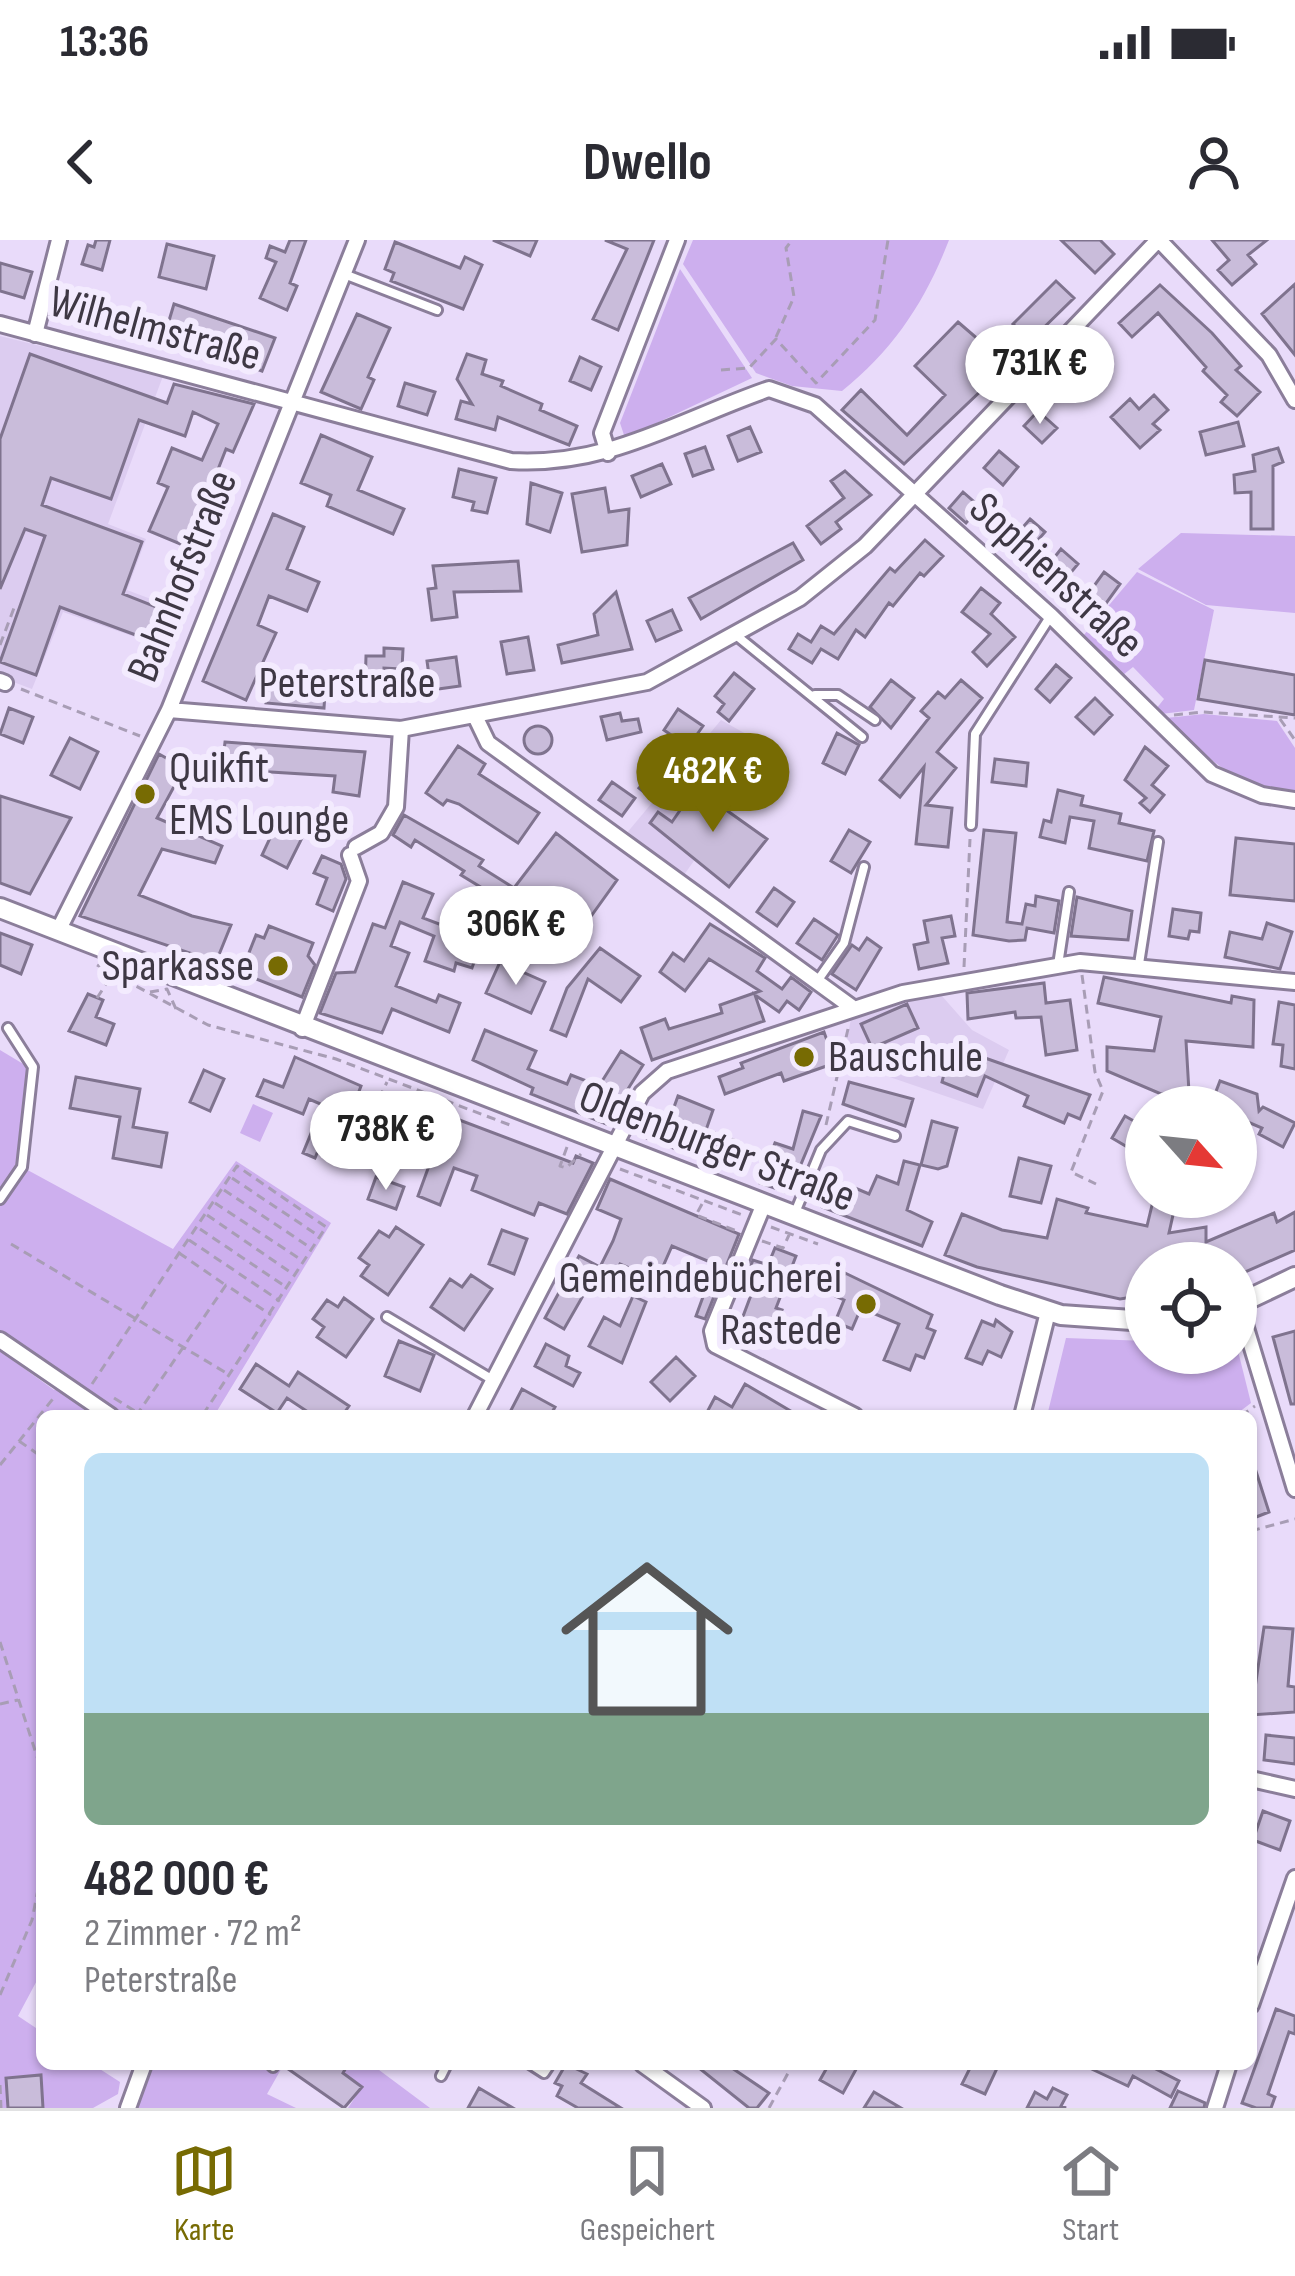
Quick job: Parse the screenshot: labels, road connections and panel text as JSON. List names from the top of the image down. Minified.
{"streets":{"street":["Wilhelmstraße","Bahnhofstraße","Sophienstraße","Peterstraße","Oldenburger Straße"]},"crossings":[["Wilhelmstraße","Bahnhofstraße"],["Wilhelmstraße","Sophienstraße"],["Bahnhofstraße","Sophienstraße"],["Bahnhofstraße","Peterstraße"],["Bahnhofstraße","Oldenburger Straße"]],"places":["Quikfit EMS Lounge","Sparkasse","Bauschule","Gemeindebücherei Rastede"],"north":"bottom right","page":{"status":"13:36","header":"Dwello","price":["731K €","482K €","306K €","738K €"],"list":[{"name":"482 000 €","note":"2 Zimmer · 72 m² · Peterstraße"}],"tabs":["Karte","Gespeichert","Start"]}}
